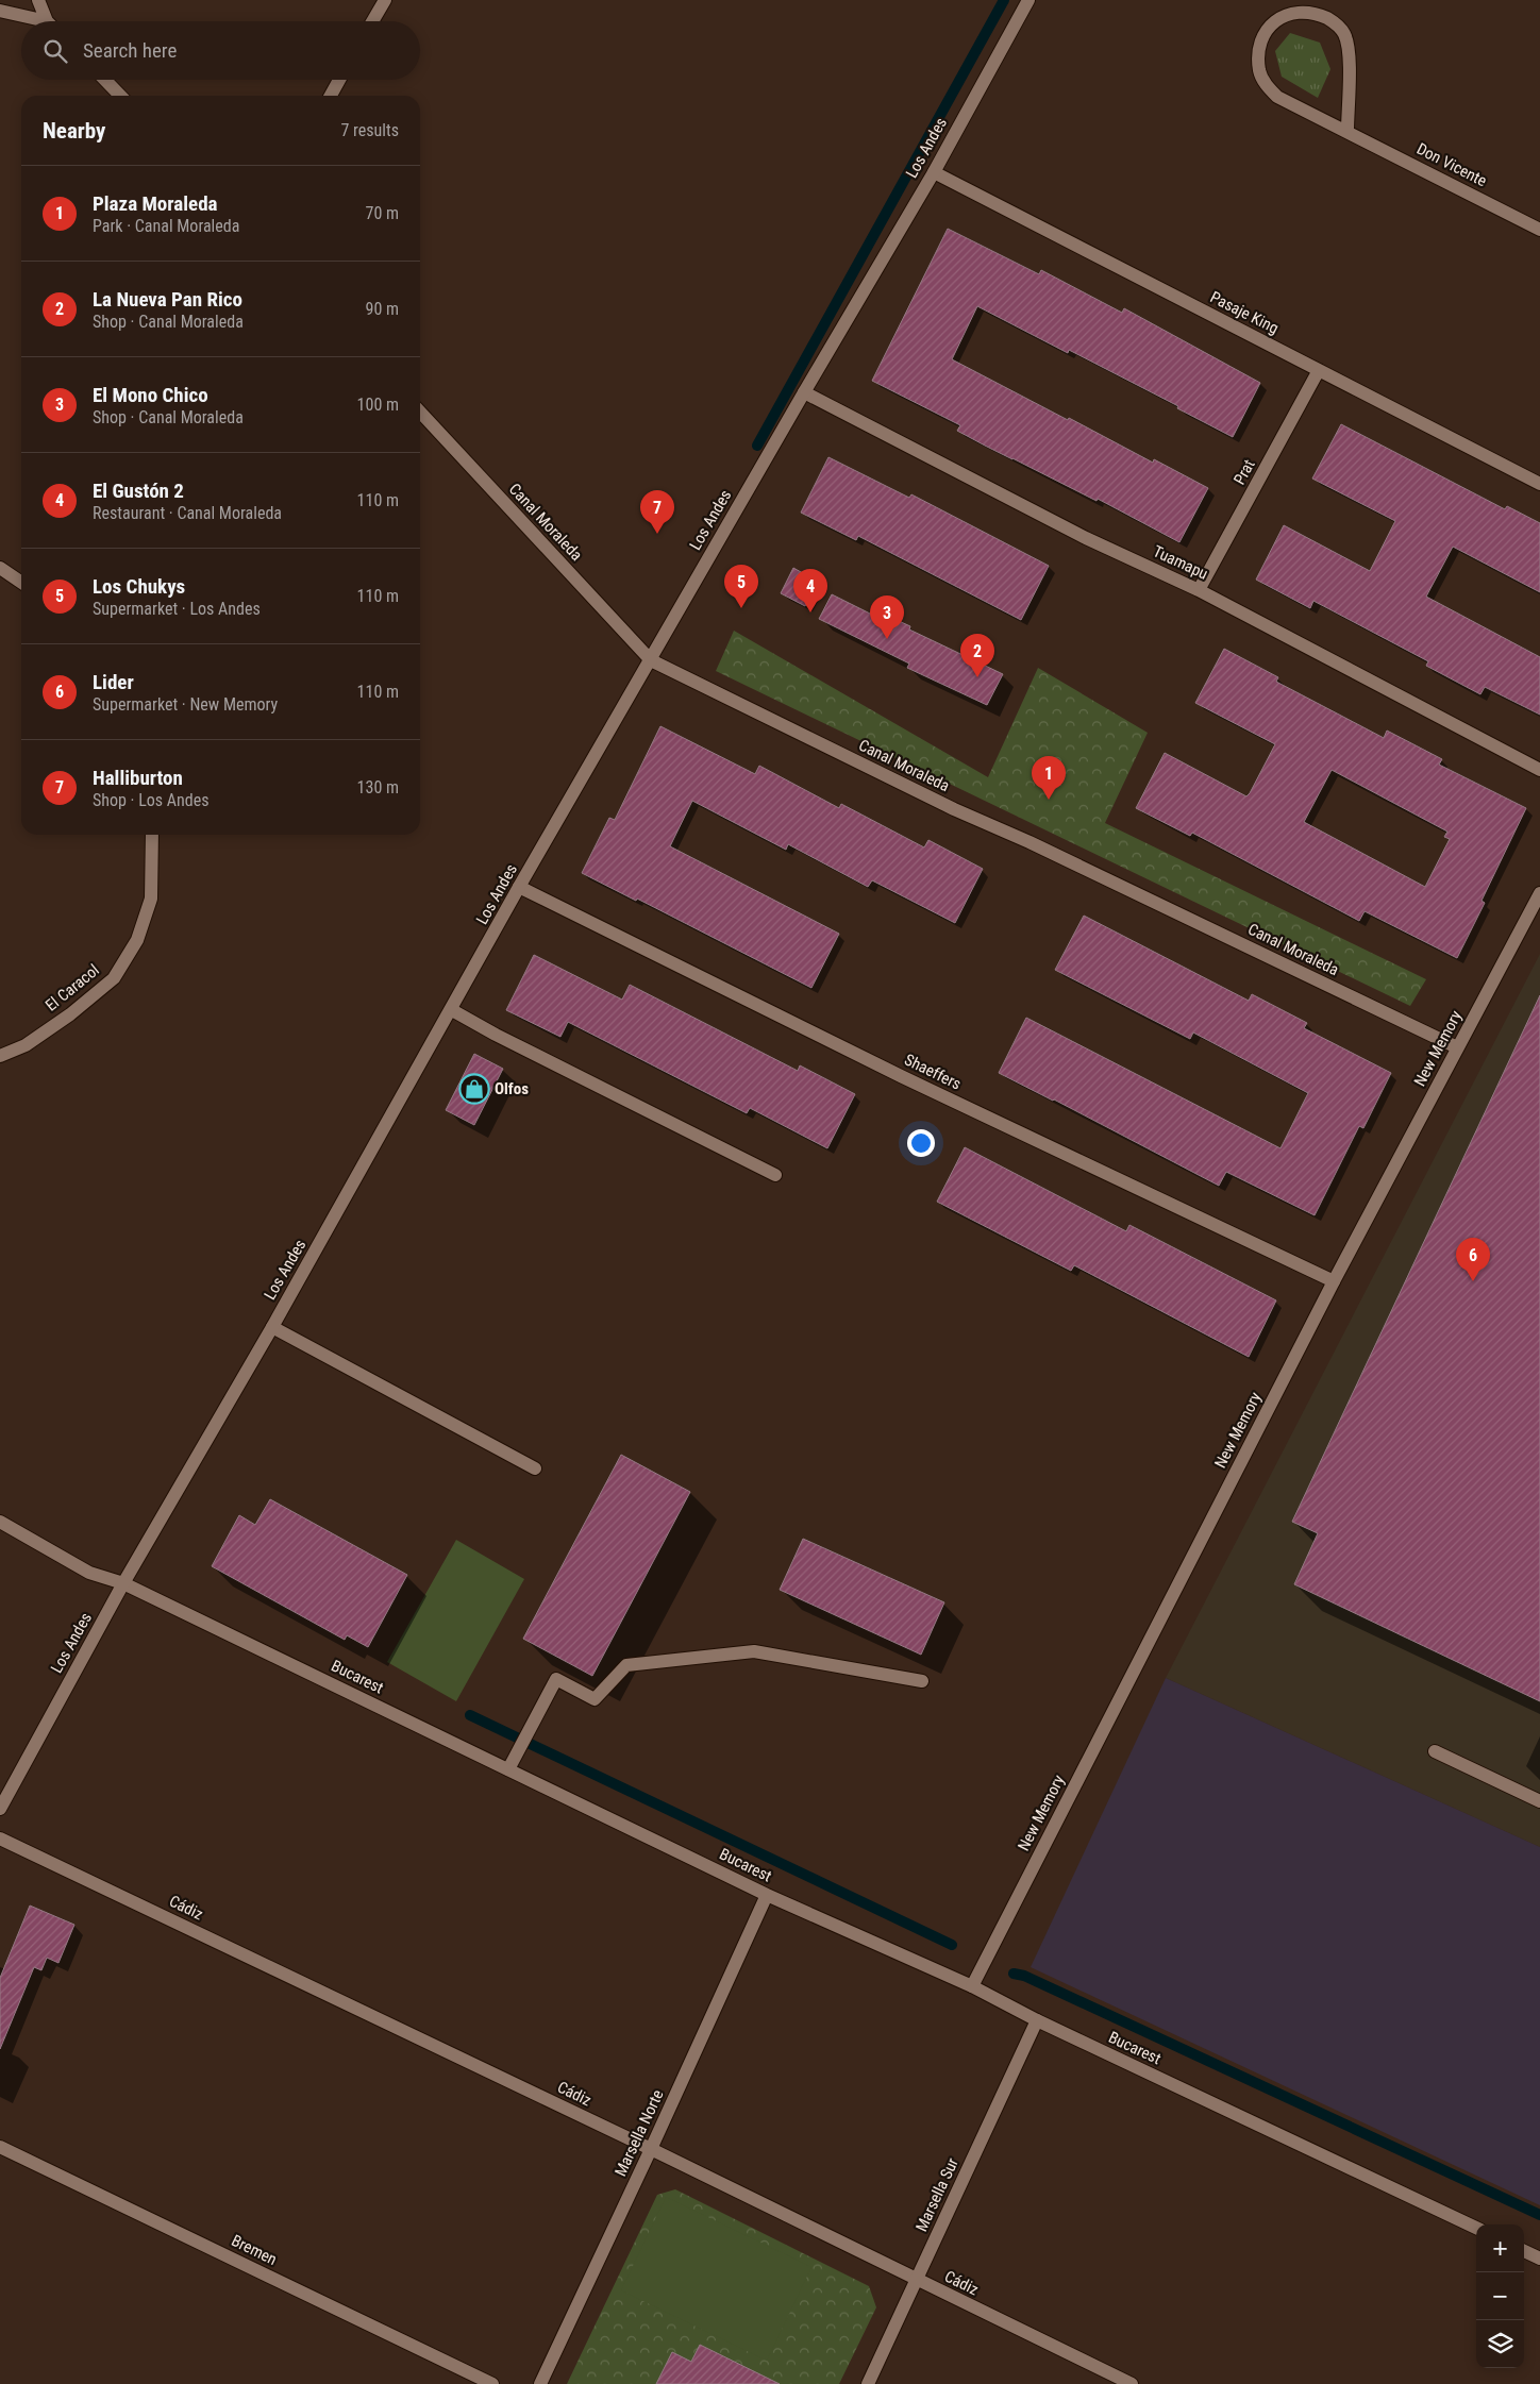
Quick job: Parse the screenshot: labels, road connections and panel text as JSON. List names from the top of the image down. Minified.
{"streets":{"street":["Los Andes","Don Vicente","Pasaje King","Prat","Canal Moraleda","Tuamapu","El Caracol","New Memory","Shaeffers","Bucarest","Cádiz","Marsella Norte","Marsella Sur","Bremen"]},"crossings":[["Los Andes","Pasaje King"],["Los Andes","Canal Moraleda"],["Los Andes","Tuamapu"],["Los Andes","Shaeffers"],["Los Andes","Bucarest"],["Pasaje King","Prat"],["Prat","Tuamapu"],["Canal Moraleda","New Memory"],["New Memory","Shaeffers"],["New Memory","Bucarest"],["Bucarest","Marsella Norte"],["Bucarest","Marsella Sur"],["Cádiz","Marsella Norte"],["Cádiz","Marsella Sur"]],"places":{"shop":["Olfos"]},"page":{"search":"Search here","heading":["Nearby","7 results"],"list":[{"mark":"1","name":"Plaza Moraleda","note":"Park · Canal Moraleda","value":"70 m"},{"mark":"2","name":"La Nueva Pan Rico","note":"Shop · Canal Moraleda","value":"90 m"},{"mark":"3","name":"El Mono Chico","note":"Shop · Canal Moraleda","value":"100 m"},{"mark":"4","name":"El Gustón 2","note":"Restaurant · Canal Moraleda","value":"110 m"},{"mark":"5","name":"Los Chukys","note":"Supermarket · Los Andes","value":"110 m"},{"mark":"6","name":"Lider","note":"Supermarket · New Memory","value":"110 m"},{"mark":"7","name":"Halliburton","note":"Shop · Los Andes","value":"130 m"}],"pins":["7","5","4","3","2","1","6"],"map_buttons":["+","−"]}}
